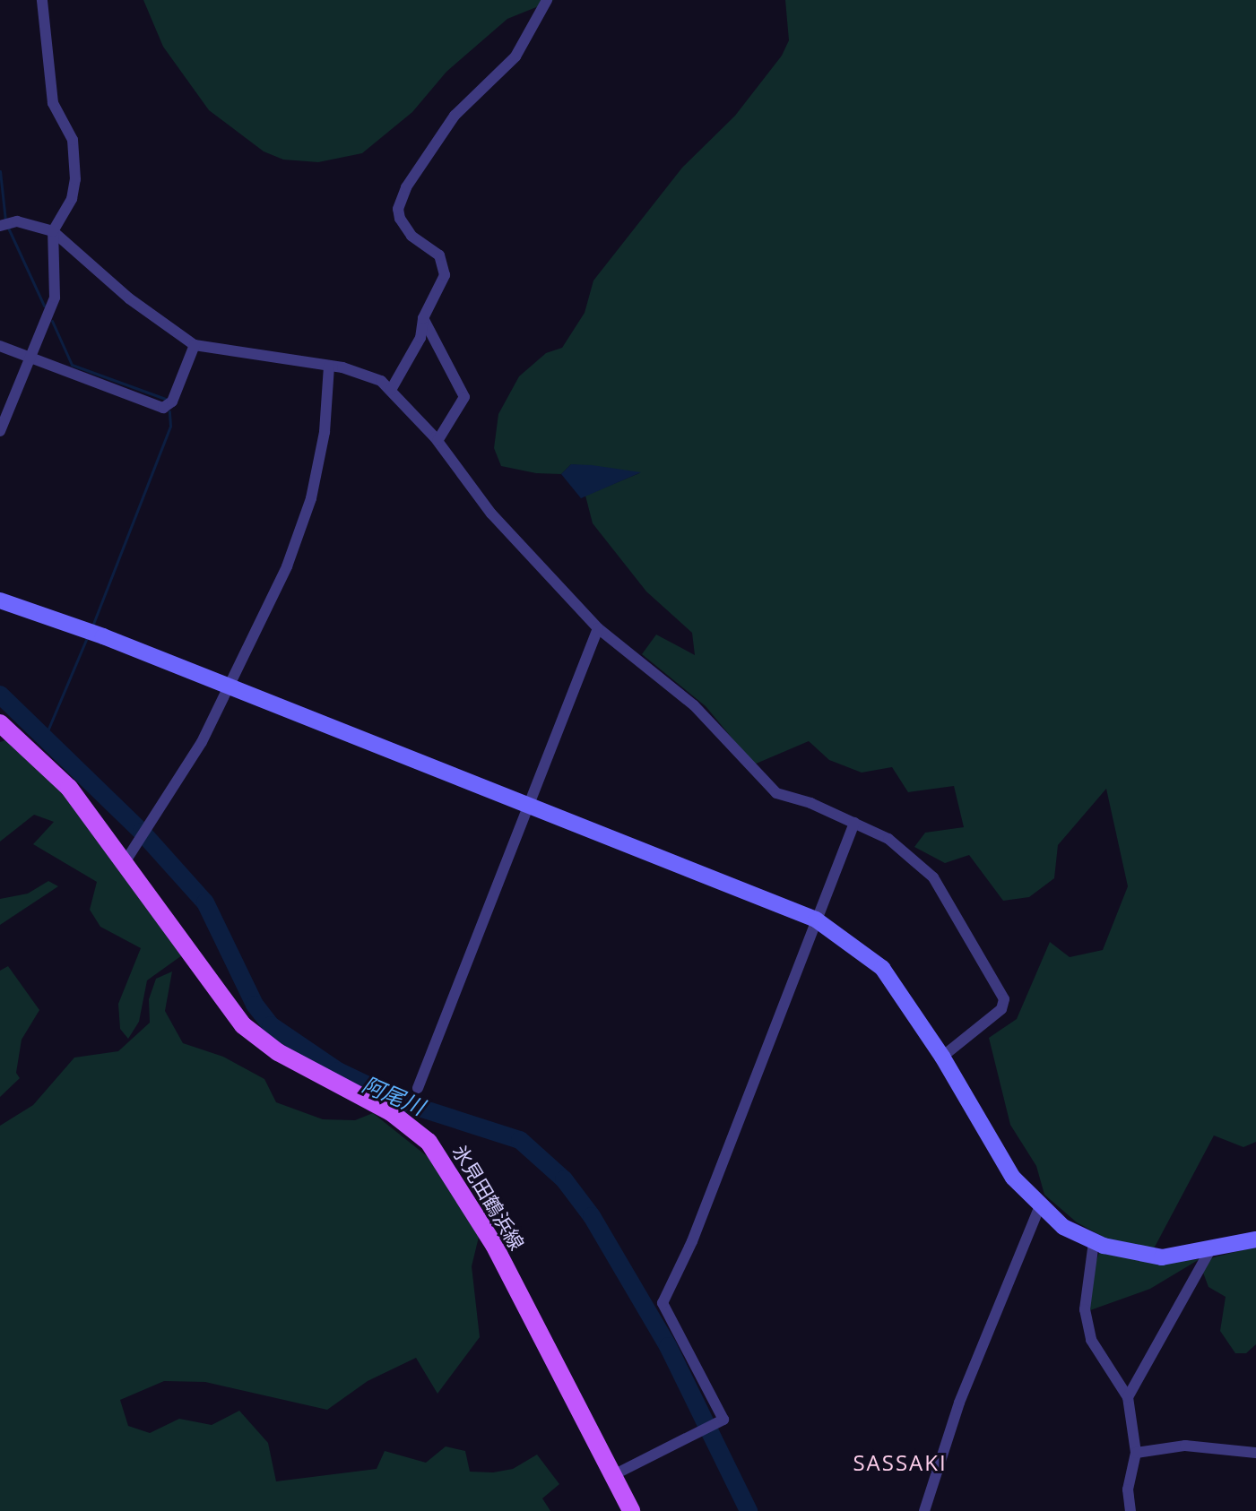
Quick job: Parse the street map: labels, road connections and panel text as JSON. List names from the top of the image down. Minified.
{"streets":{"main road":["氷見田鶴浜線"]},"districts":["SASSAKI"],"water":["阿尾川"]}
